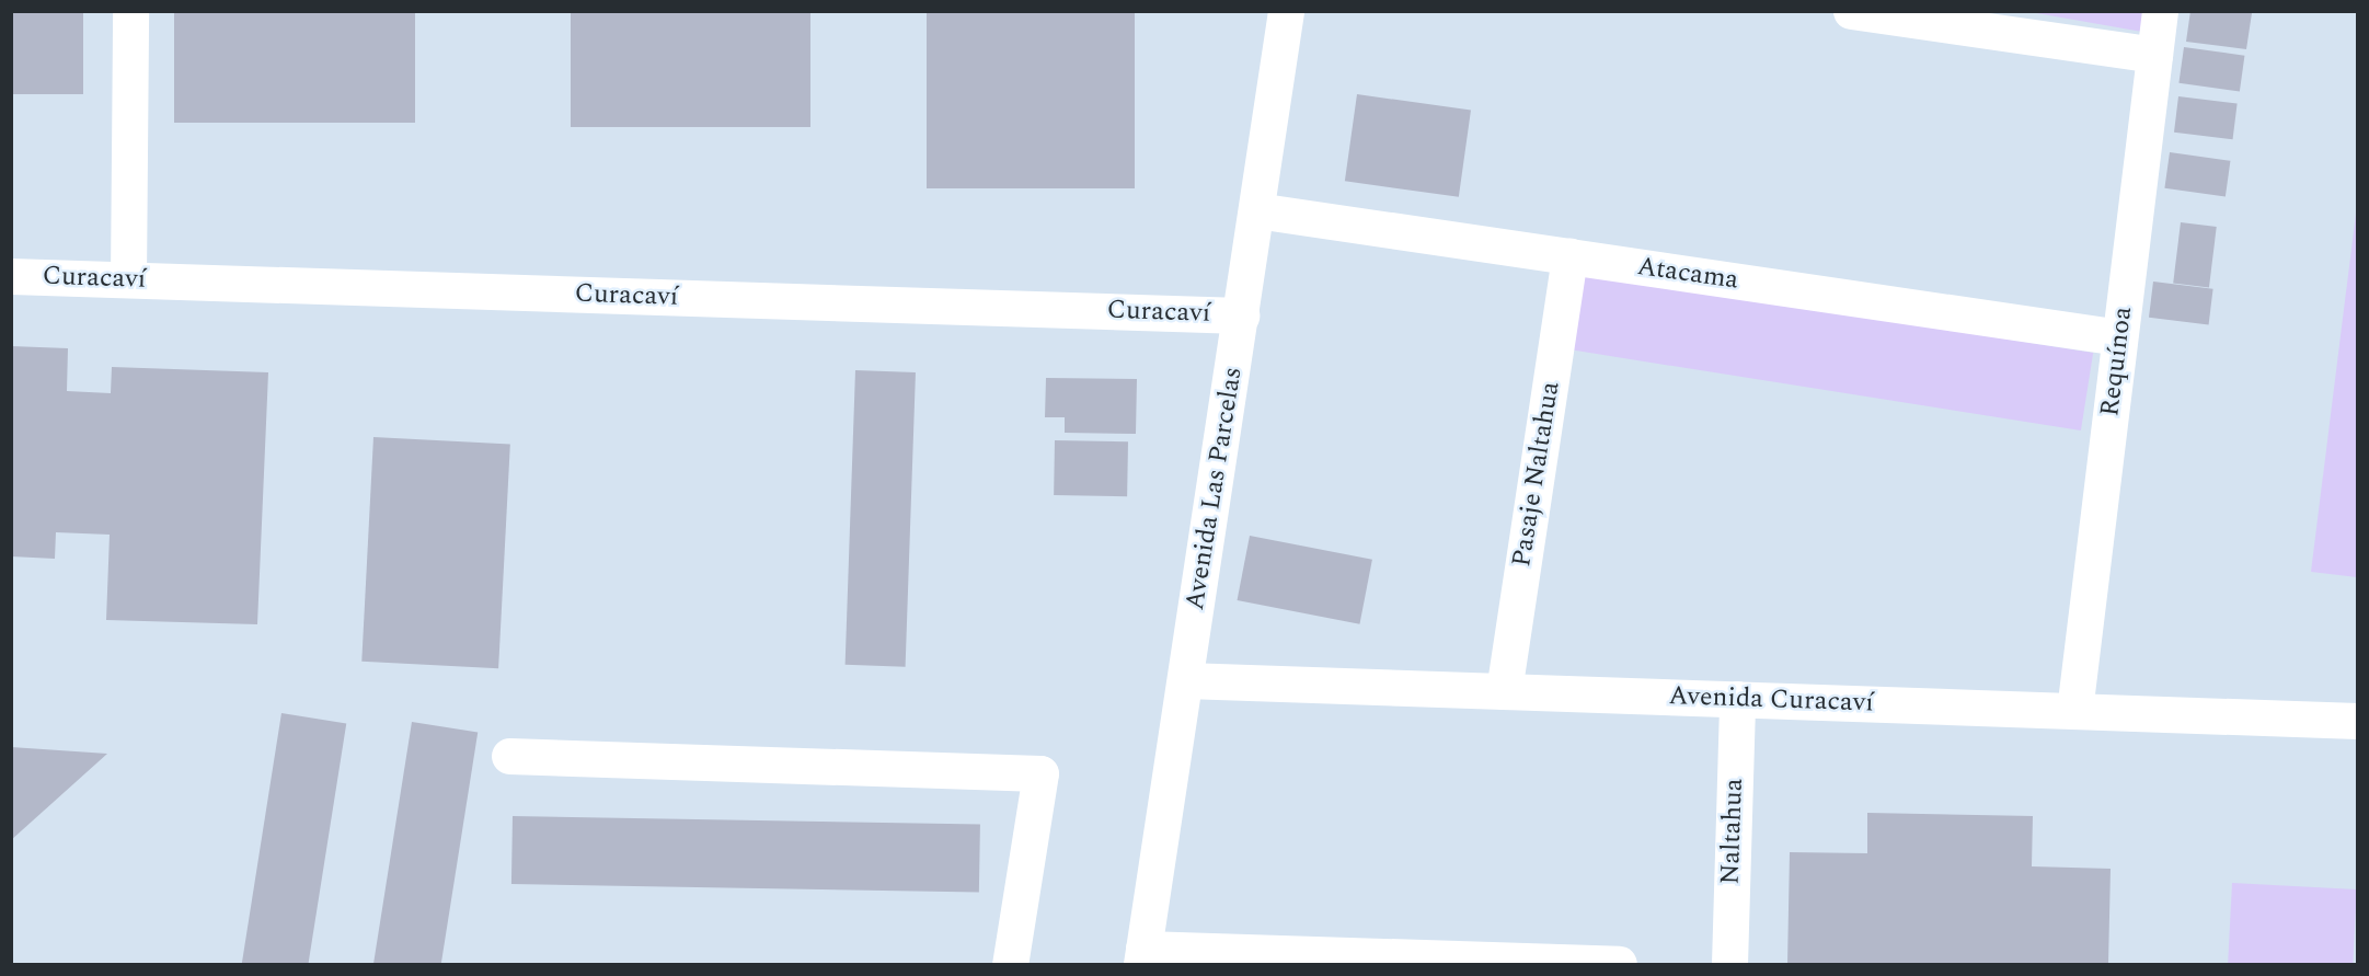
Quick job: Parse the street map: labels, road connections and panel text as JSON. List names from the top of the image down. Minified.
{"streets":{"street":["Atacama","Curacaví","Requínoa","Pasaje Naltahua","Avenida Las Parcelas","Avenida Curacaví","Naltahua"]},"crossings":[["Atacama","Requínoa"],["Atacama","Pasaje Naltahua"],["Atacama","Avenida Las Parcelas"],["Curacaví","Avenida Las Parcelas"],["Requínoa","Avenida Curacaví"],["Pasaje Naltahua","Avenida Curacaví"],["Avenida Las Parcelas","Avenida Curacaví"],["Avenida Curacaví","Naltahua"]]}
